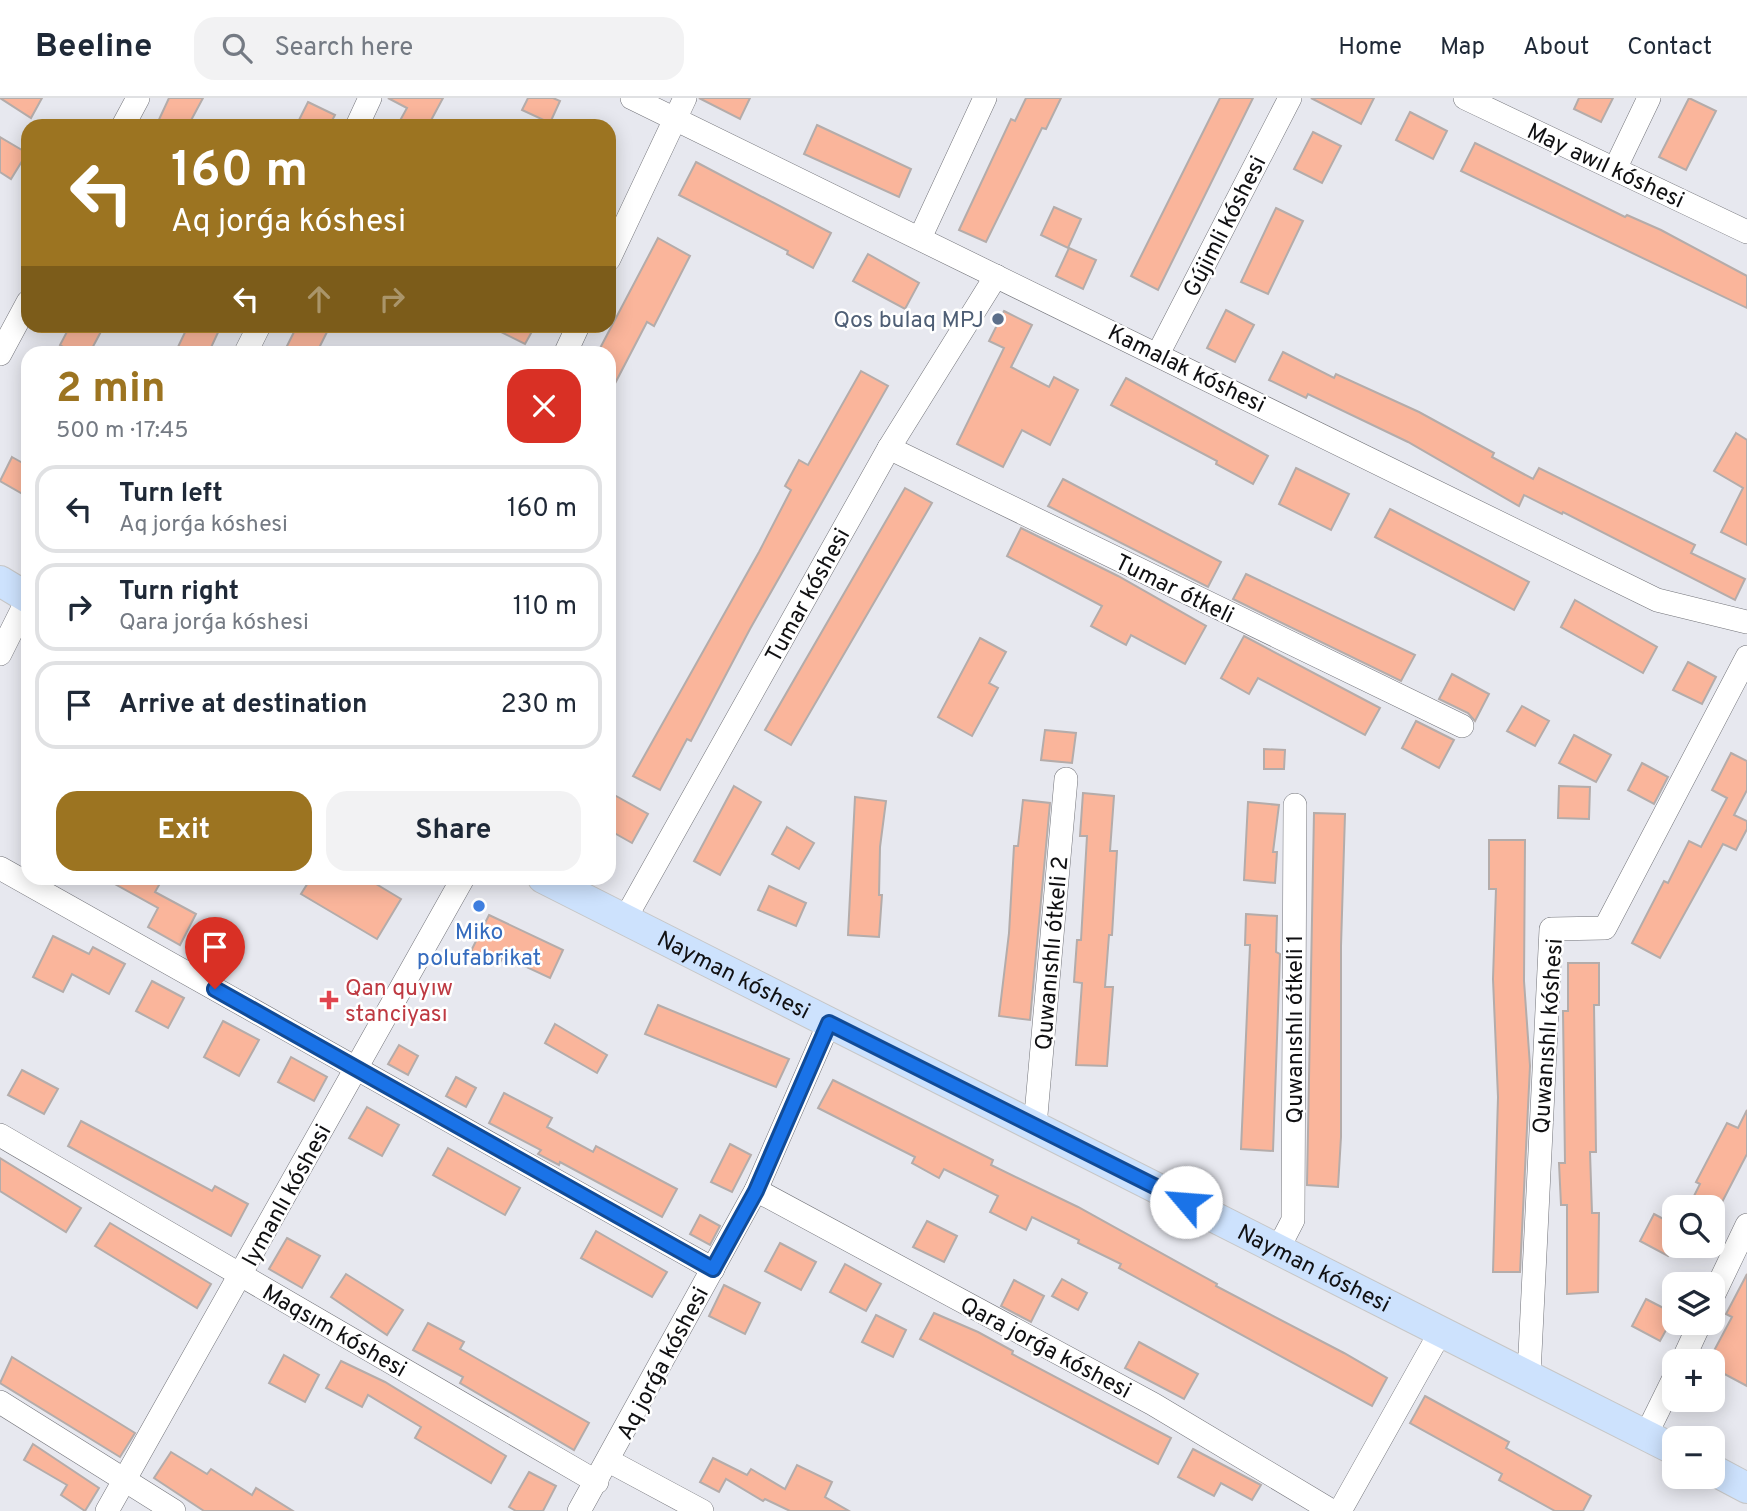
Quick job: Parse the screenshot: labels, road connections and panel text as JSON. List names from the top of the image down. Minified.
{"streets":{"main road":["Nayman kóshesi"],"street":["May awıl kóshesi","Gújimli kóshesi","Kamalak kóshesi","Tumar ótkeli","Tumar kóshesi","Quwanıshlı ótkeli 2","Quwanıshlı ótkeli 1","Quwanıshlı kóshesi","Iymanlı kóshesi","Maqsım kóshesi","Qara jorǵa kóshesi","Aq jorǵa kóshesi"]},"crossings":[["Gújimli kóshesi","Kamalak kóshesi"],["Kamalak kóshesi","Tumar kóshesi"],["Tumar ótkeli","Tumar kóshesi"],["Tumar kóshesi","Nayman kóshesi"],["Quwanıshlı ótkeli 2","Nayman kóshesi"],["Nayman kóshesi","Quwanıshlı ótkeli 1"],["Nayman kóshesi","Quwanıshlı kóshesi"],["Nayman kóshesi","Aq jorǵa kóshesi"],["Iymanlı kóshesi","Maqsım kóshesi"],["Maqsım kóshesi","Aq jorǵa kóshesi"],["Qara jorǵa kóshesi","Aq jorǵa kóshesi"]],"places":{"other":["Qos bulaq MPJ","Miko polufabrikat"],"health":["Qan quyıw stanciyası"]},"page":{"header":"Beeline","search":"Search here","nav":["Home","Map","About","Contact"],"turn":["160 m","Aq jorǵa kóshesi"],"heading":["2 min","500 m · 17:45"],"list":[{"name":"Turn left","note":"Aq jorǵa kóshesi","value":"160 m"},{"name":"Turn right","note":"Qara jorǵa kóshesi","value":"110 m"},{"name":"Arrive at destination","value":"230 m"}],"buttons":["Exit","Share"],"map_buttons":["+","−"]}}
